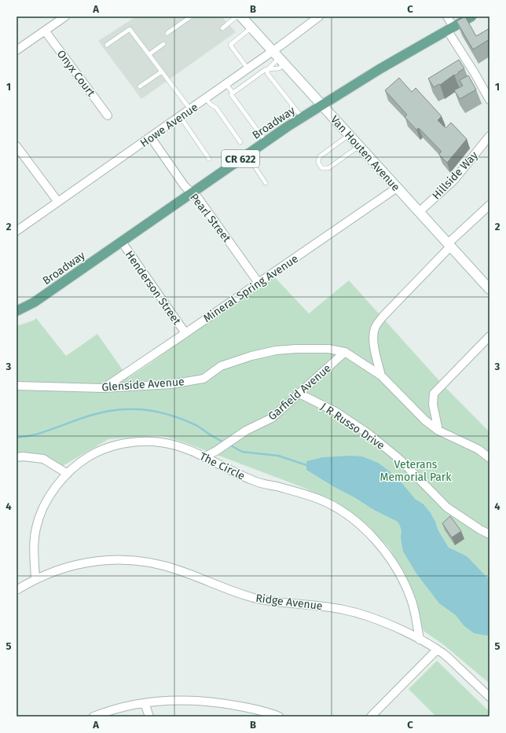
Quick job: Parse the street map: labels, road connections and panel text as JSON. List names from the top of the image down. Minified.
{"streets":{"main road":["Broadway","Van Houten Avenue","CR 622"],"street":["Onyx Court","Howe Avenue","Hillside Way","Pearl Street","Henderson Street","Mineral Spring Avenue","Glenside Avenue","Garfield Avenue","J R Russo Drive","The Circle","Ridge Avenue"]},"crossings":[["Broadway","Van Houten Avenue"],["Broadway","Pearl Street"],["Broadway","Henderson Street"],["Howe Avenue","Van Houten Avenue"],["Howe Avenue","Pearl Street"],["Van Houten Avenue","Hillside Way"],["Van Houten Avenue","Mineral Spring Avenue"],["Pearl Street","Mineral Spring Avenue"],["Henderson Street","Mineral Spring Avenue"],["Mineral Spring Avenue","Glenside Avenue"],["Glenside Avenue","Garfield Avenue"],["Garfield Avenue","J R Russo Drive"],["Garfield Avenue","The Circle"],["The Circle","Ridge Avenue"]],"parks":["Veterans Memorial Park"],"grid":{"columns":["A","B","C"],"rows":["1","2","3","4","5"]}}
